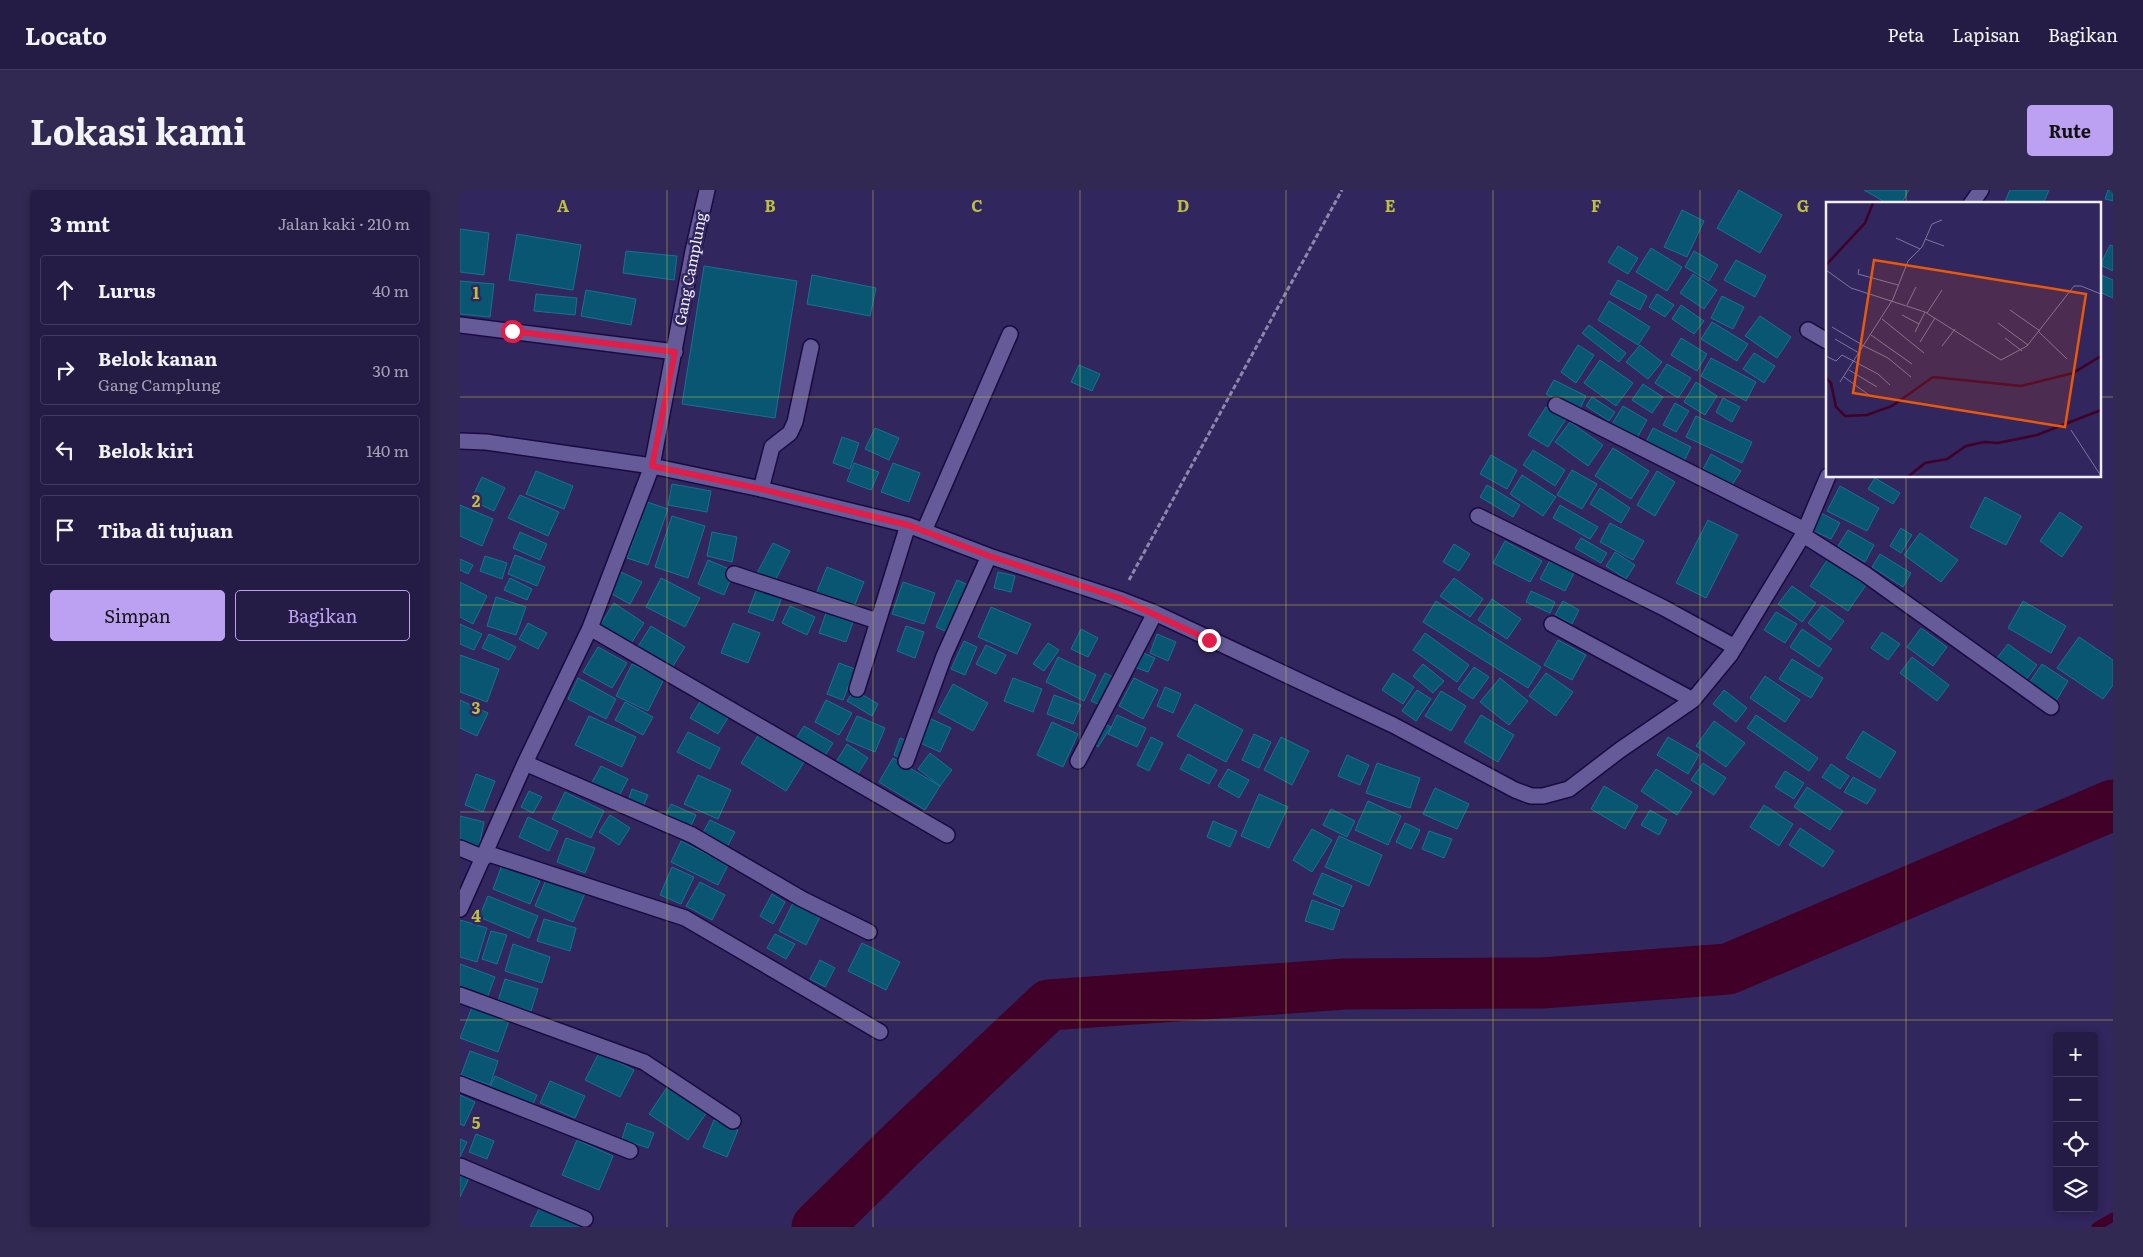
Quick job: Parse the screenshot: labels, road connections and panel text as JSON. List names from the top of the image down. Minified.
{"streets":{"street":["Gang Camplung"]},"page":{"header":"Locato","nav":["Peta","Lapisan","Bagikan"],"title":"Lokasi kami","buttons":["Rute",["Simpan","Bagikan"]],"heading":["3 mnt","Jalan kaki · 210 m"],"list":[["Lurus","40 m"],["Belok kanan","Gang Camplung","30 m"],["Belok kiri","140 m"],"Tiba di tujuan"],"map_buttons":["+","−"]},"grid":{"columns":["A","B","C","D","E","F","G"],"rows":["1","2","3","4","5"]}}
